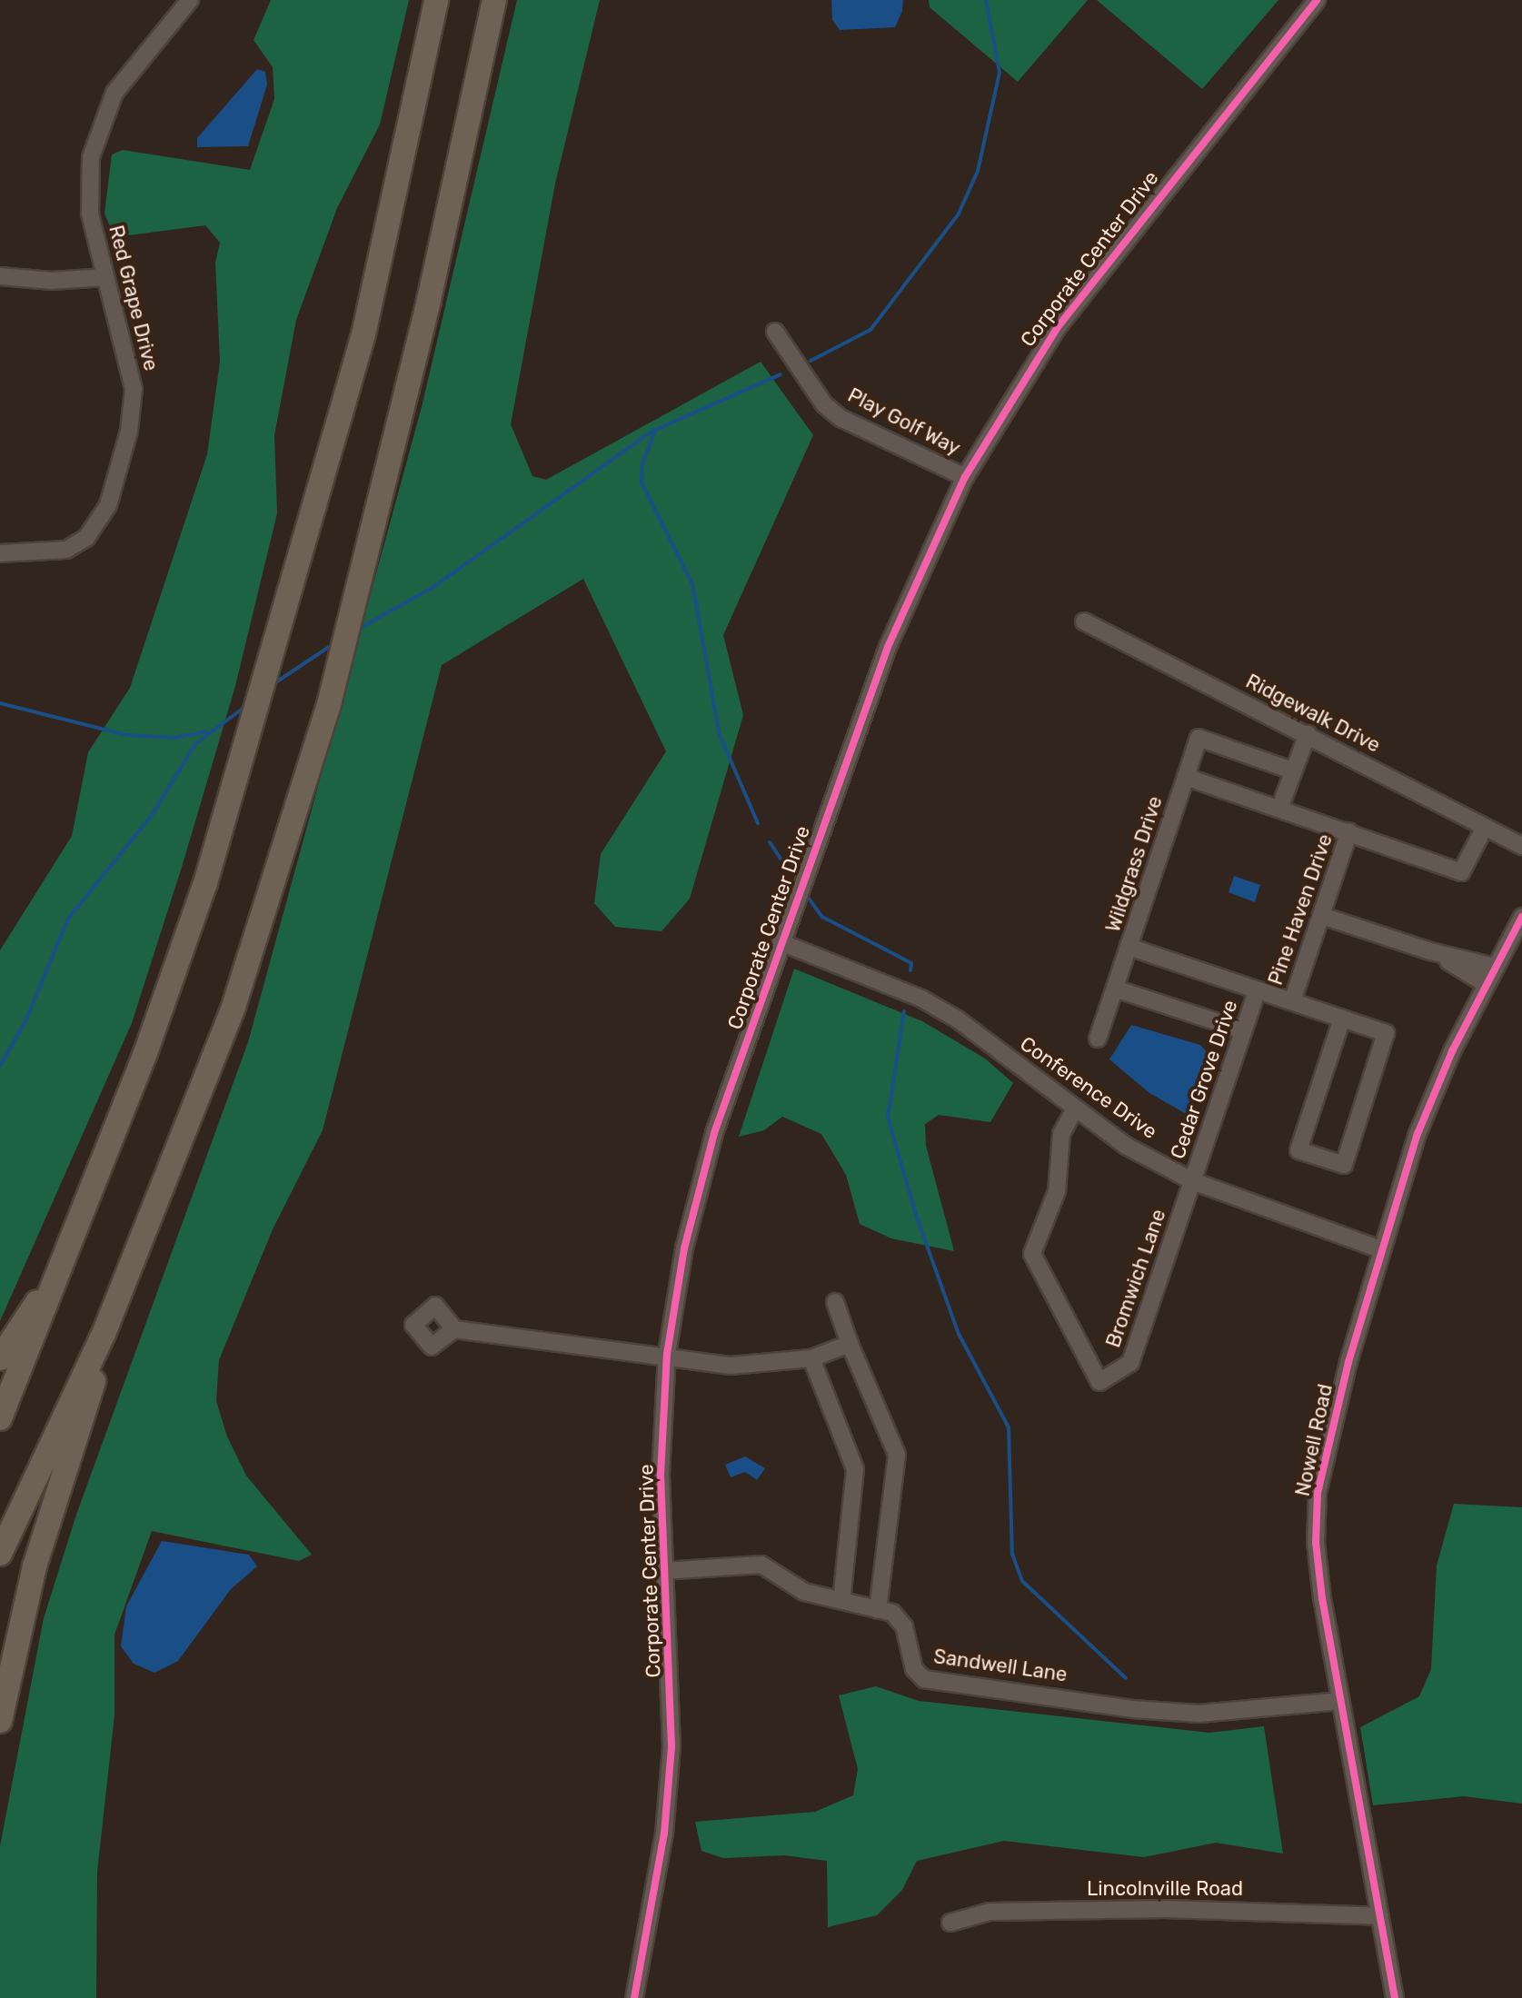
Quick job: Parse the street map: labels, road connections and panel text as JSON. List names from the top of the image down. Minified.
{"streets":{"street":["Corporate Center Drive","Red Grape Drive","Play Golf Way","Ridgewalk Drive","Wildgrass Drive","Pine Haven Drive","Cedar Grove Drive","Conference Drive","Bromwich Lane","Nowell Road","Sandwell Lane","Lincolnville Road"]},"crossings":[["Corporate Center Drive","Play Golf Way"],["Corporate Center Drive","Conference Drive"],["Corporate Center Drive","Sandwell Lane"],["Ridgewalk Drive","Wildgrass Drive"],["Wildgrass Drive","Pine Haven Drive"],["Wildgrass Drive","Cedar Grove Drive"],["Cedar Grove Drive","Conference Drive"],["Cedar Grove Drive","Bromwich Lane"],["Conference Drive","Bromwich Lane"],["Conference Drive","Nowell Road"],["Nowell Road","Sandwell Lane"],["Nowell Road","Lincolnville Road"]]}
